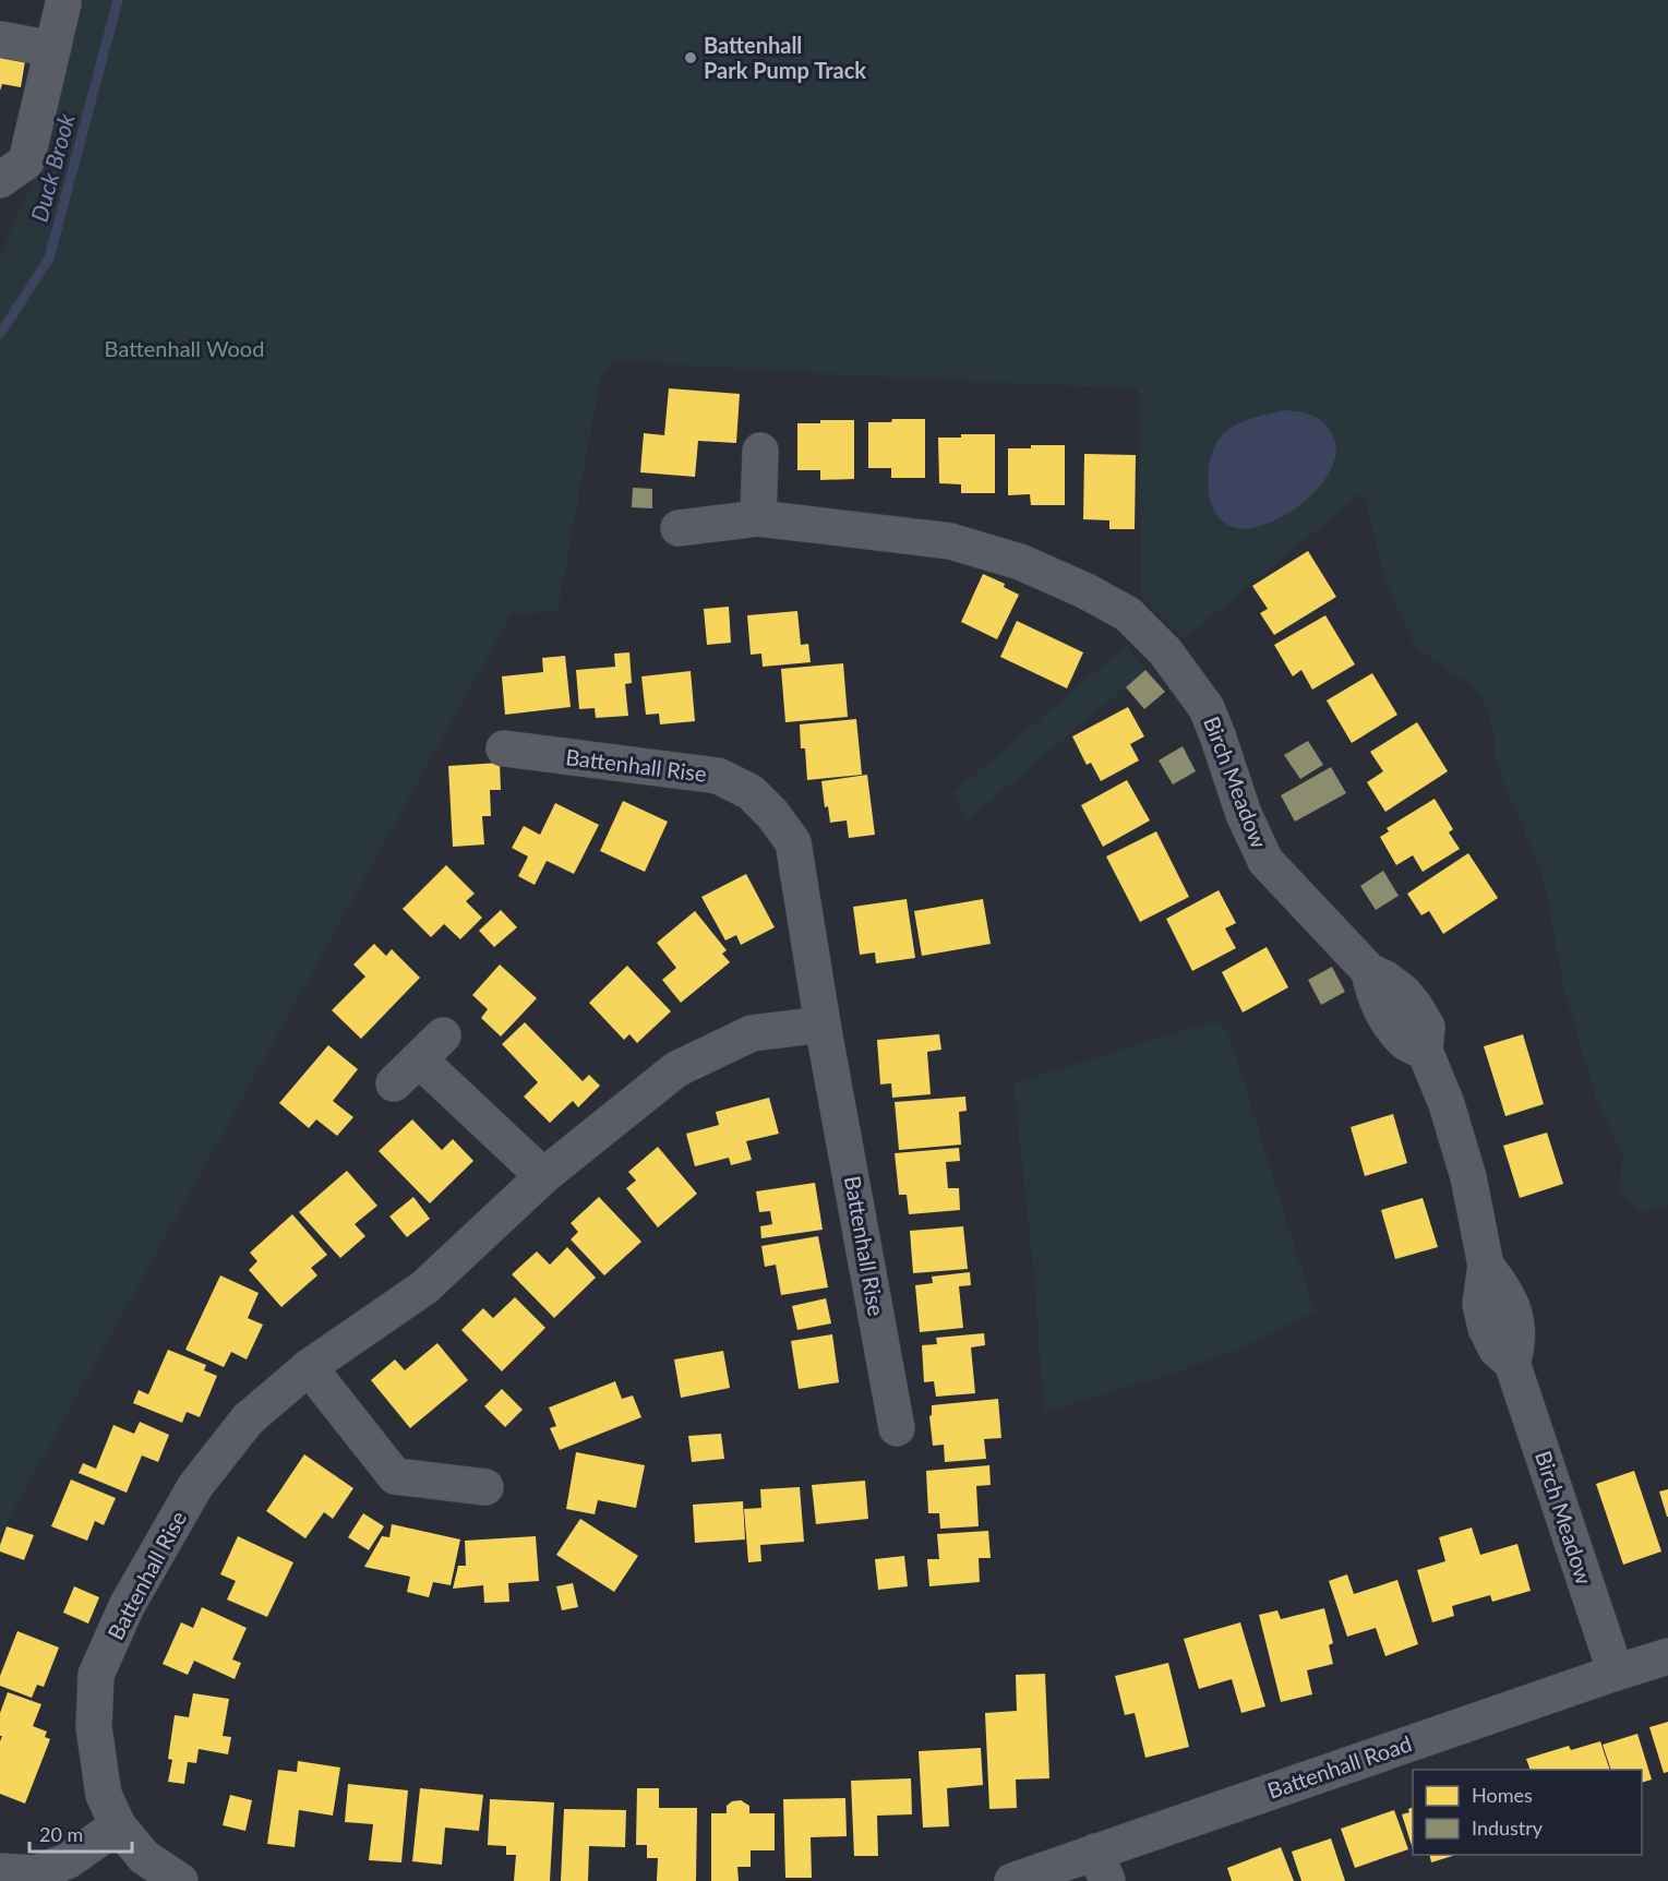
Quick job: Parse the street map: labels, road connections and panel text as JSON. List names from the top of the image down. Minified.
{"streets":{"street":["Battenhall Rise","Birch Meadow","Battenhall Road"]},"crossings":[["Birch Meadow","Battenhall Road"]],"water":["Duck Brook"],"parks":["Battenhall Wood"],"places":["Battenhall Park Pump Track"],"legend":["Homes","Industry"],"scale_bar":"20 m"}
